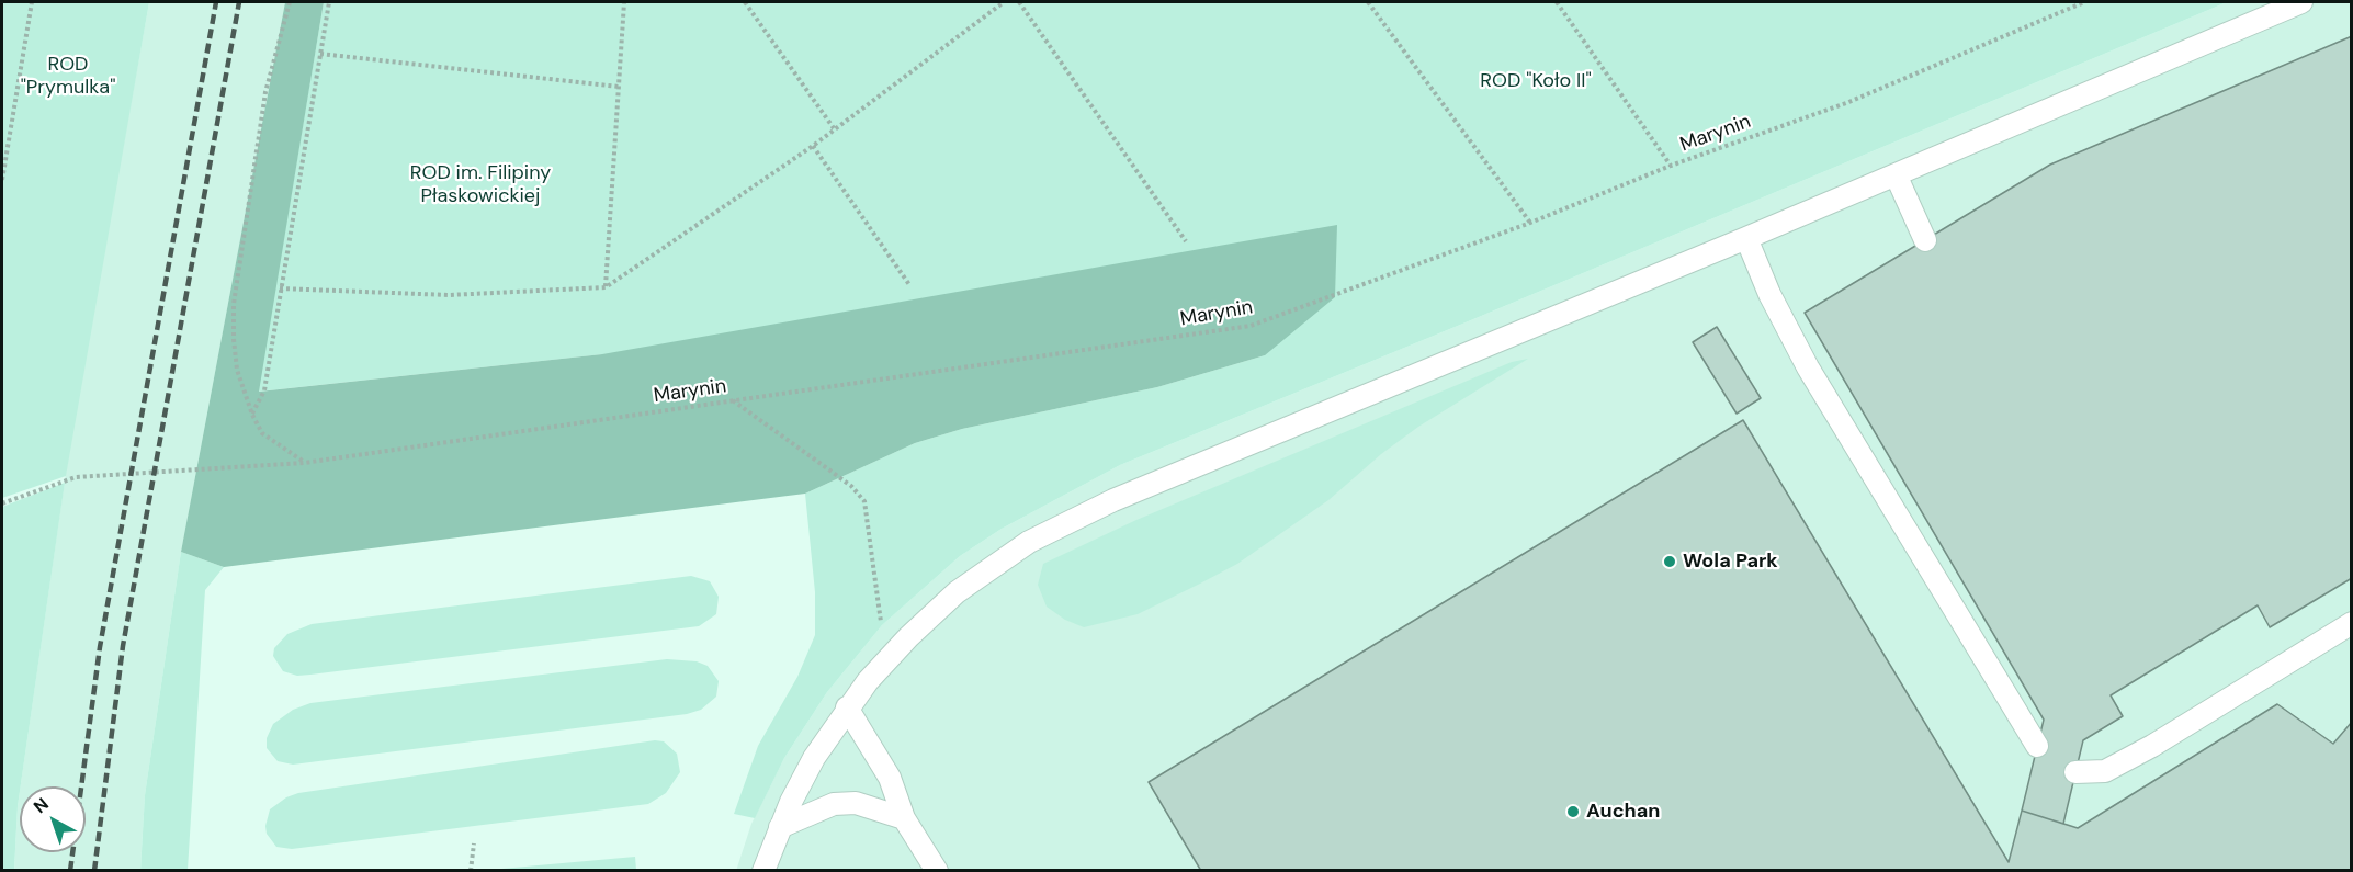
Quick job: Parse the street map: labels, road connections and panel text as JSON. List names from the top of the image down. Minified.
{"streets":{"path":["Marynin"]},"parks":["ROD \"Prymulka\"","ROD \"Koło II\"","ROD im. Filipiny Płaskowickiej"],"places":["Wola Park","Auchan"],"north":"top left"}
